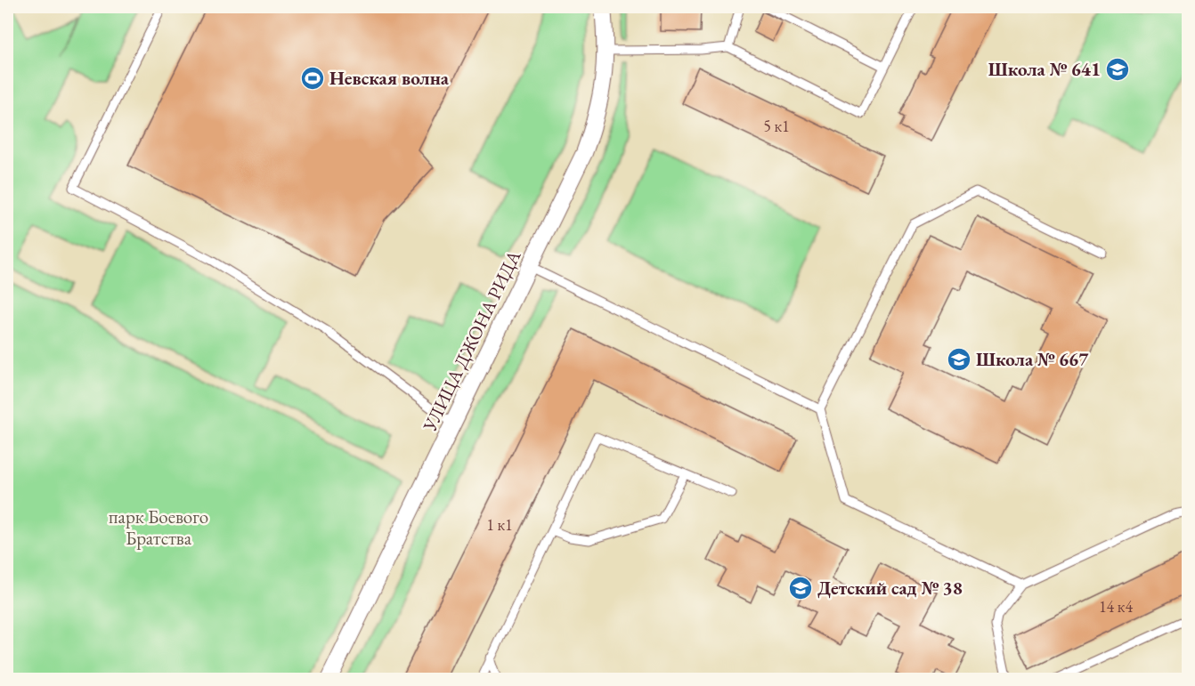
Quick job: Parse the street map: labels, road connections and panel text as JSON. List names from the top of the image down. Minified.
{"streets":{"street":["УЛИЦА ДЖОНА РИДА"]},"parks":["парк Боевого Братства"],"places":{"school or university":["Школа № 641","Школа № 667","Детский сад № 38"],"sports":["Невская волна"]},"house_numbers":["5 к1","1 к1","14 к4"]}
